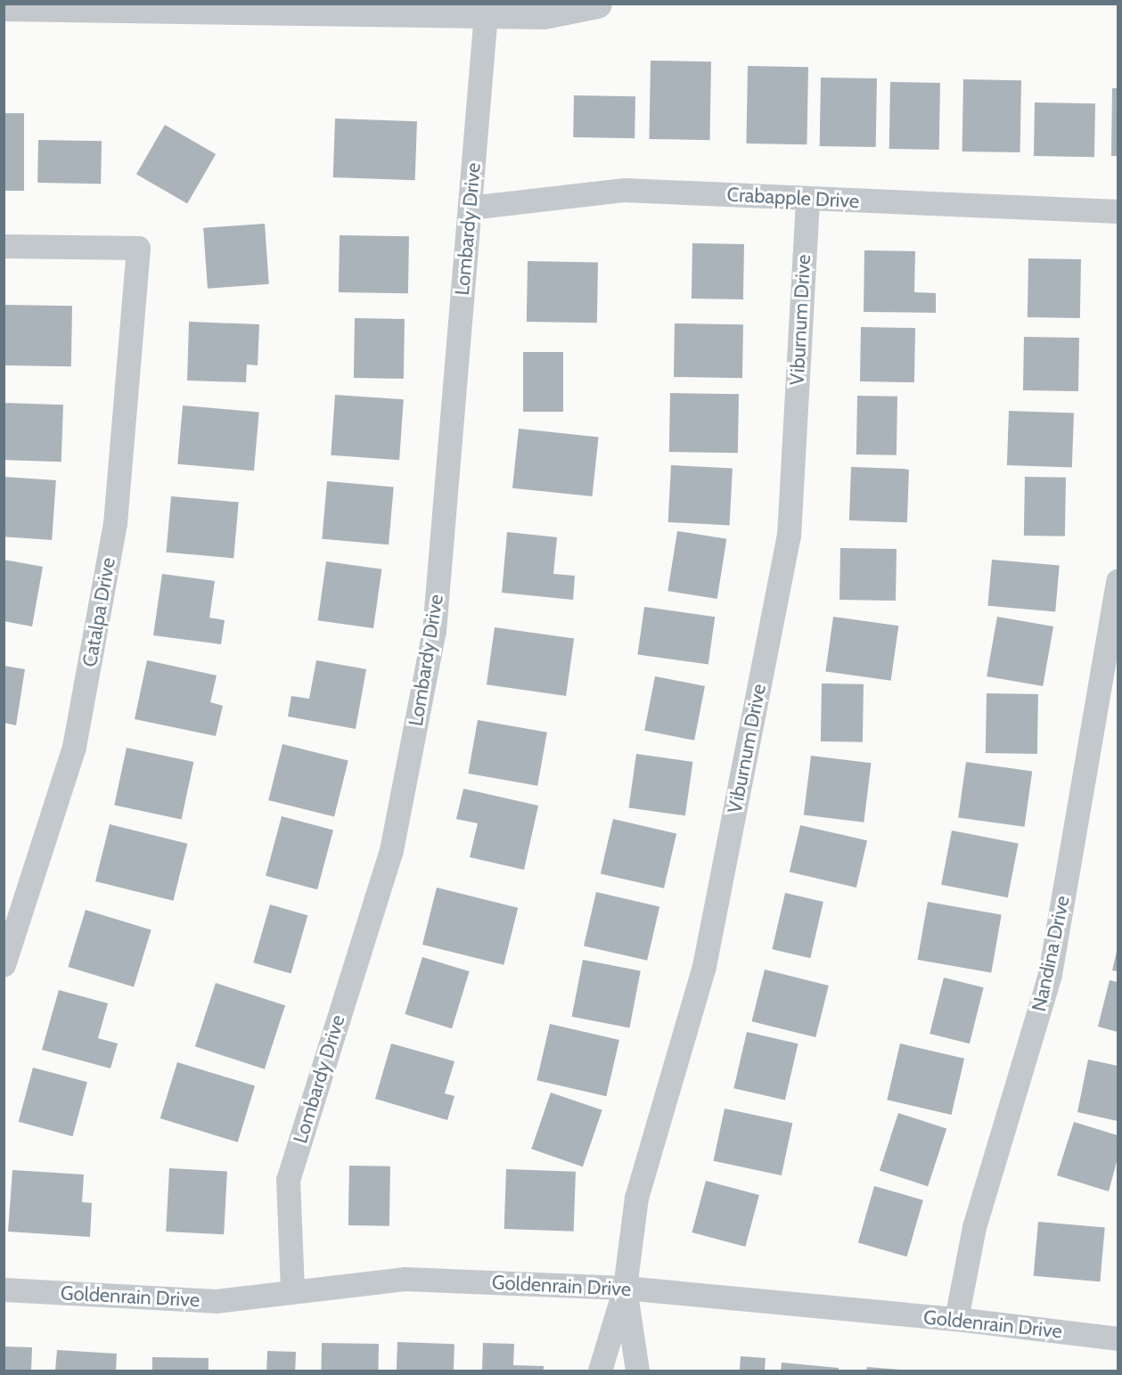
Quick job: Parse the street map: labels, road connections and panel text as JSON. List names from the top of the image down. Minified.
{"streets":{"street":["Crabapple Drive","Lombardy Drive","Viburnum Drive","Catalpa Drive","Nandina Drive","Goldenrain Drive"]},"crossings":[["Crabapple Drive","Lombardy Drive"],["Crabapple Drive","Viburnum Drive"],["Lombardy Drive","Goldenrain Drive"],["Viburnum Drive","Goldenrain Drive"],["Nandina Drive","Goldenrain Drive"]]}
